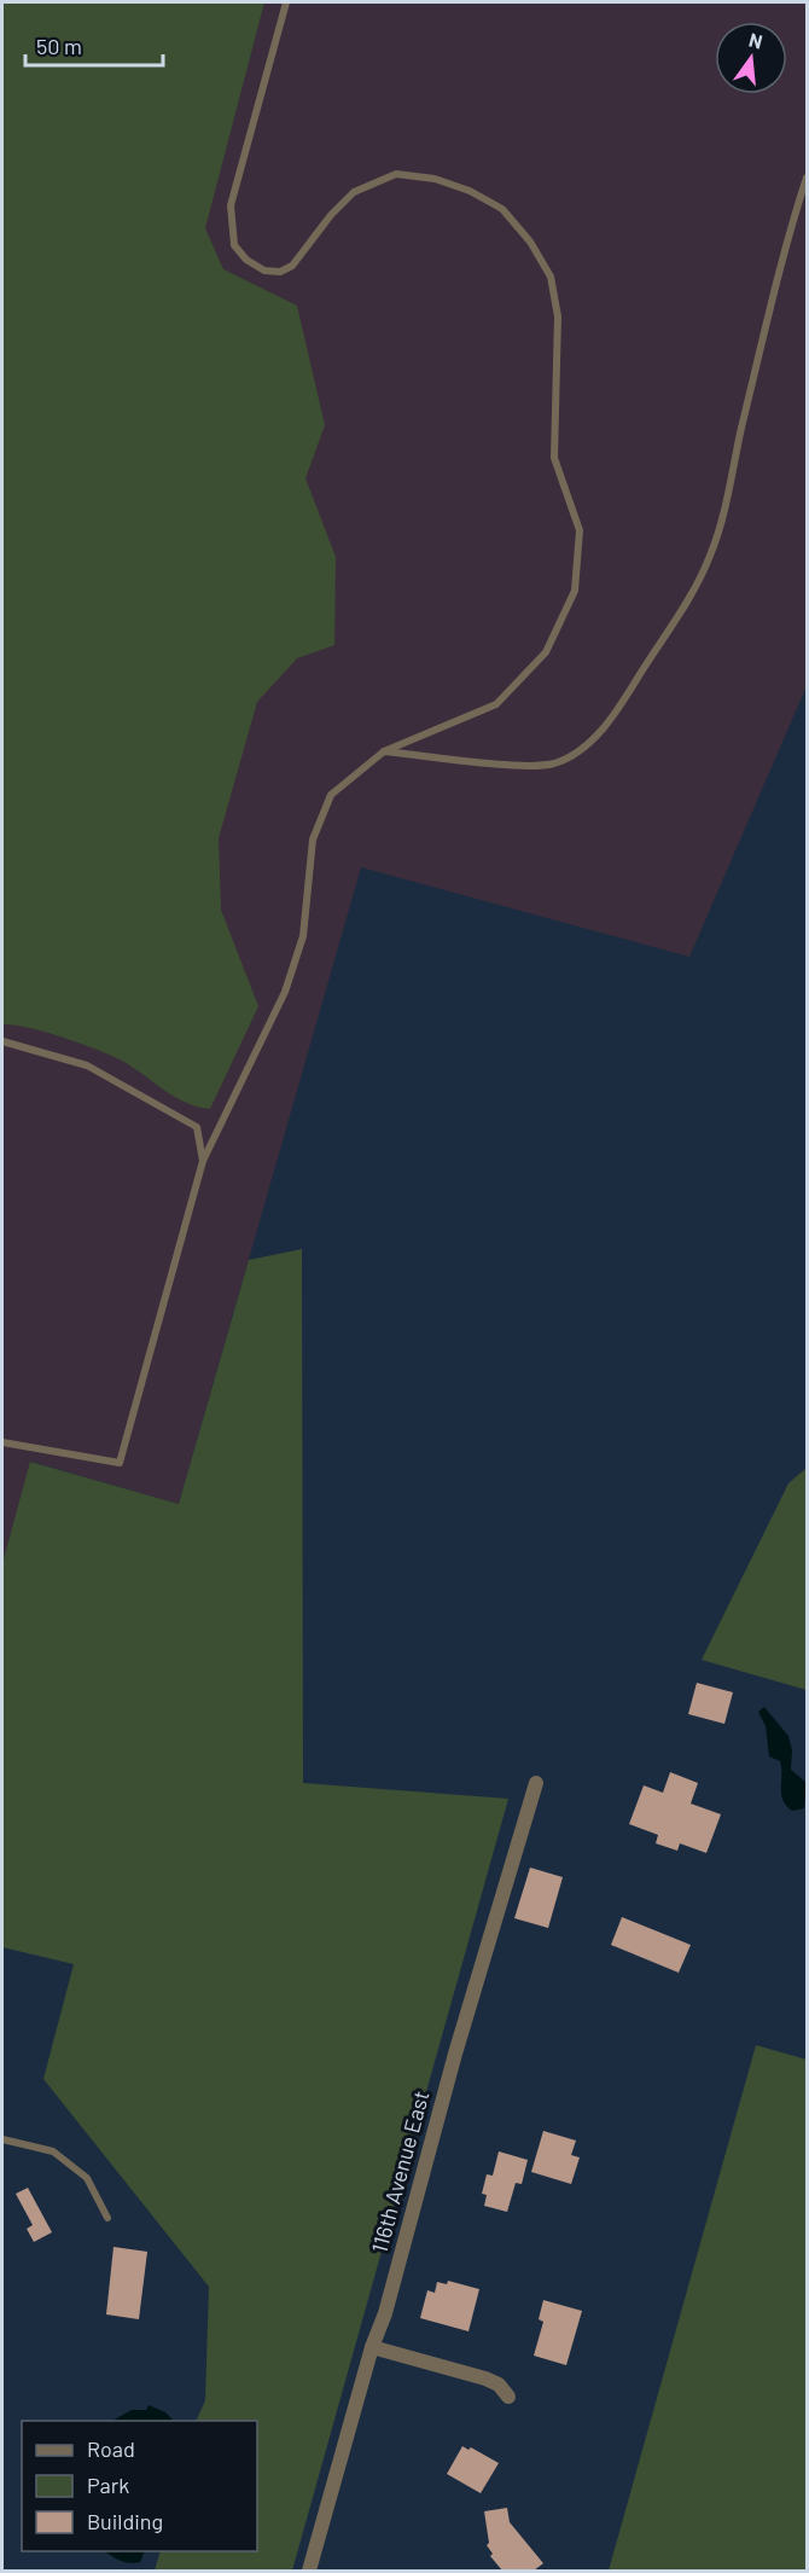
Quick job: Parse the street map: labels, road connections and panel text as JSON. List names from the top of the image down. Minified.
{"streets":{"street":["116th Avenue East"]},"legend":["Road","Park","Building"],"scale_bar":"50 m","north":"top"}
